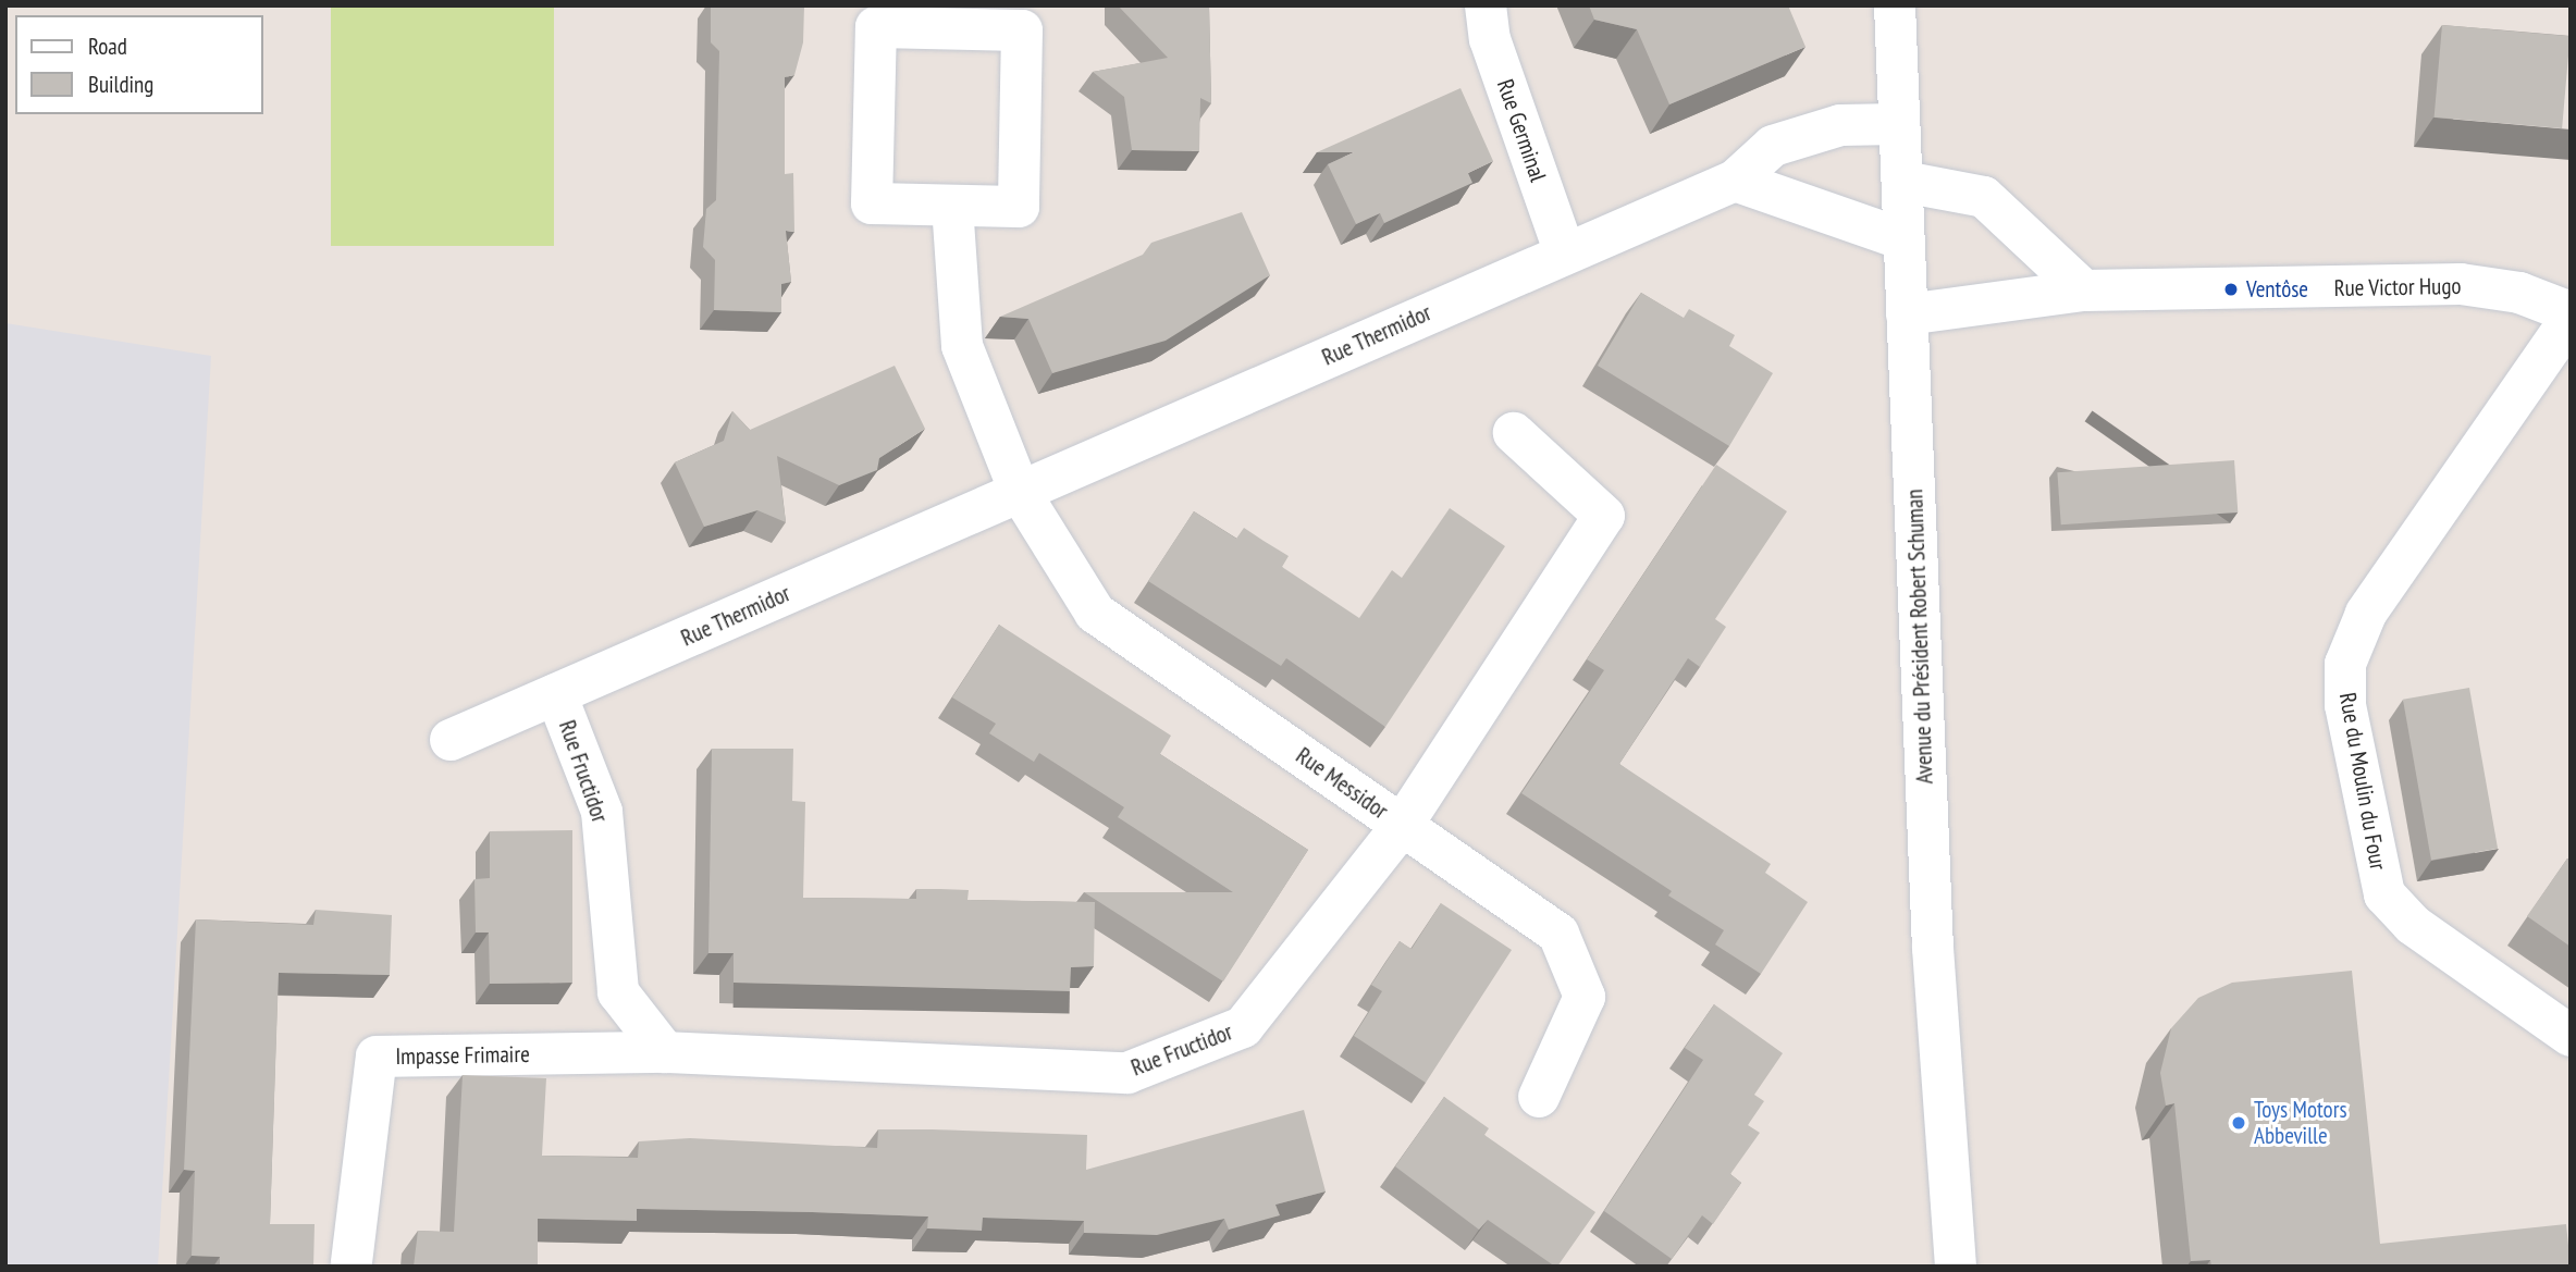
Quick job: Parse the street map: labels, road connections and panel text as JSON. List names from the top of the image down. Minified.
{"streets":{"street":["Rue Germinal","Rue Victor Hugo","Rue Thermidor","Avenue du Président Robert Schuman","Rue Fructidor","Rue du Moulin du Four","Rue Messidor","Impasse Frimaire"]},"crossings":[["Rue Germinal","Rue Thermidor"],["Rue Victor Hugo","Avenue du Président Robert Schuman"],["Rue Thermidor","Avenue du Président Robert Schuman"],["Rue Thermidor","Rue Fructidor"],["Rue Thermidor","Rue Messidor"],["Rue Fructidor","Rue Messidor"],["Rue Fructidor","Impasse Frimaire"]],"places":["Ventôse","Toys Motors Abbeville"],"legend":["Road","Building"]}
